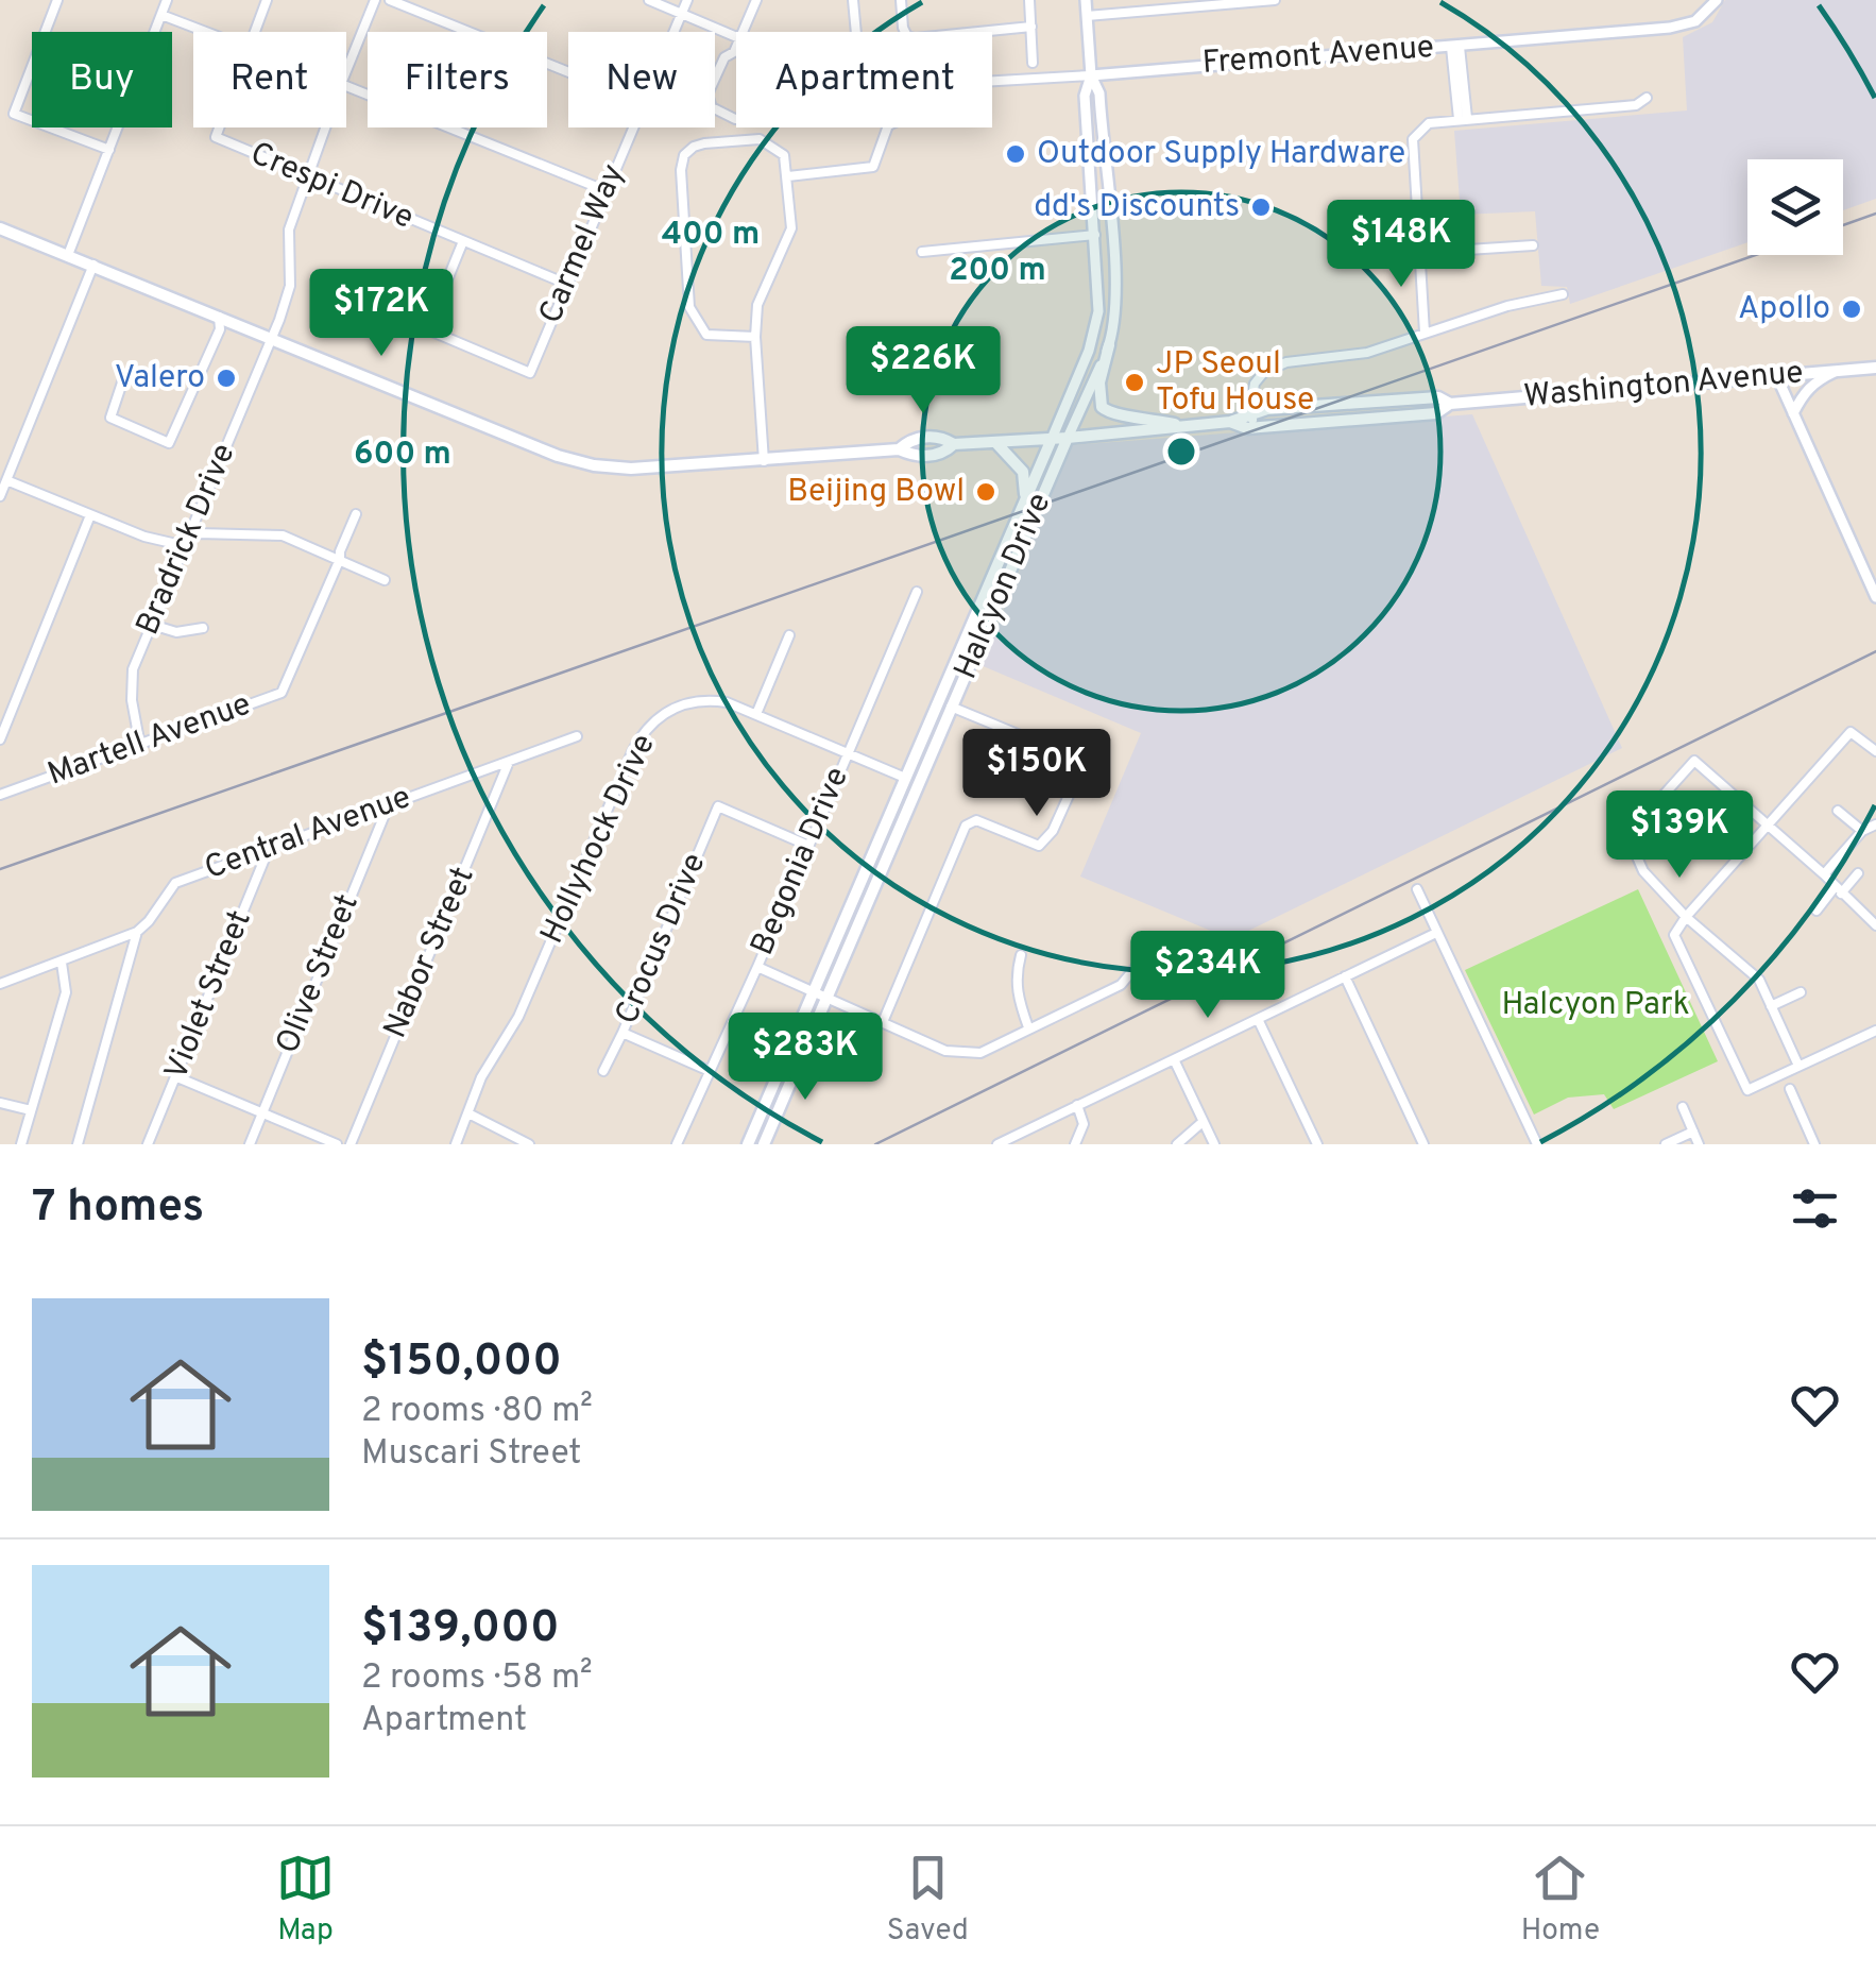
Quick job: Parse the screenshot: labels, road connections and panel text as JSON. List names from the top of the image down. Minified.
{"streets":{"main road":["Washington Avenue","Halcyon Drive"],"street":["Fremont Avenue","Crespi Drive","Carmel Way","Bradrick Drive","Martell Avenue","Central Avenue","Hollyhock Drive","Begonia Drive","Crocus Drive","Nabor Street","Olive Street","Violet Street"]},"crossings":[["Crespi Drive","Carmel Way"],["Crespi Drive","Bradrick Drive"],["Washington Avenue","Bradrick Drive"],["Washington Avenue","Halcyon Drive"],["Bradrick Drive","Martell Avenue"],["Halcyon Drive","Hollyhock Drive"],["Central Avenue","Nabor Street"],["Central Avenue","Olive Street"],["Central Avenue","Violet Street"],["Hollyhock Drive","Begonia Drive"],["Begonia Drive","Crocus Drive"]],"parks":["Halcyon Park"],"places":["Outdoor Supply Hardware","dd's Discounts","Apollo","Valero","JP Seoul Tofu House","Beijing Bowl"],"page":{"chip":["Buy","Rent","Filters","New","Apartment"],"price":["$148K","$172K","$226K","$150K","$139K","$234K","$283K"],"heading":"7 homes","list":[{"name":"$150,000","note":"2 rooms · 80 m² · Muscari Street"},{"name":"$139,000","note":"2 rooms · 58 m² · Apartment"}],"tabs":["Map","Saved","Home"]},"rings":["400 m","200 m","600 m"]}
